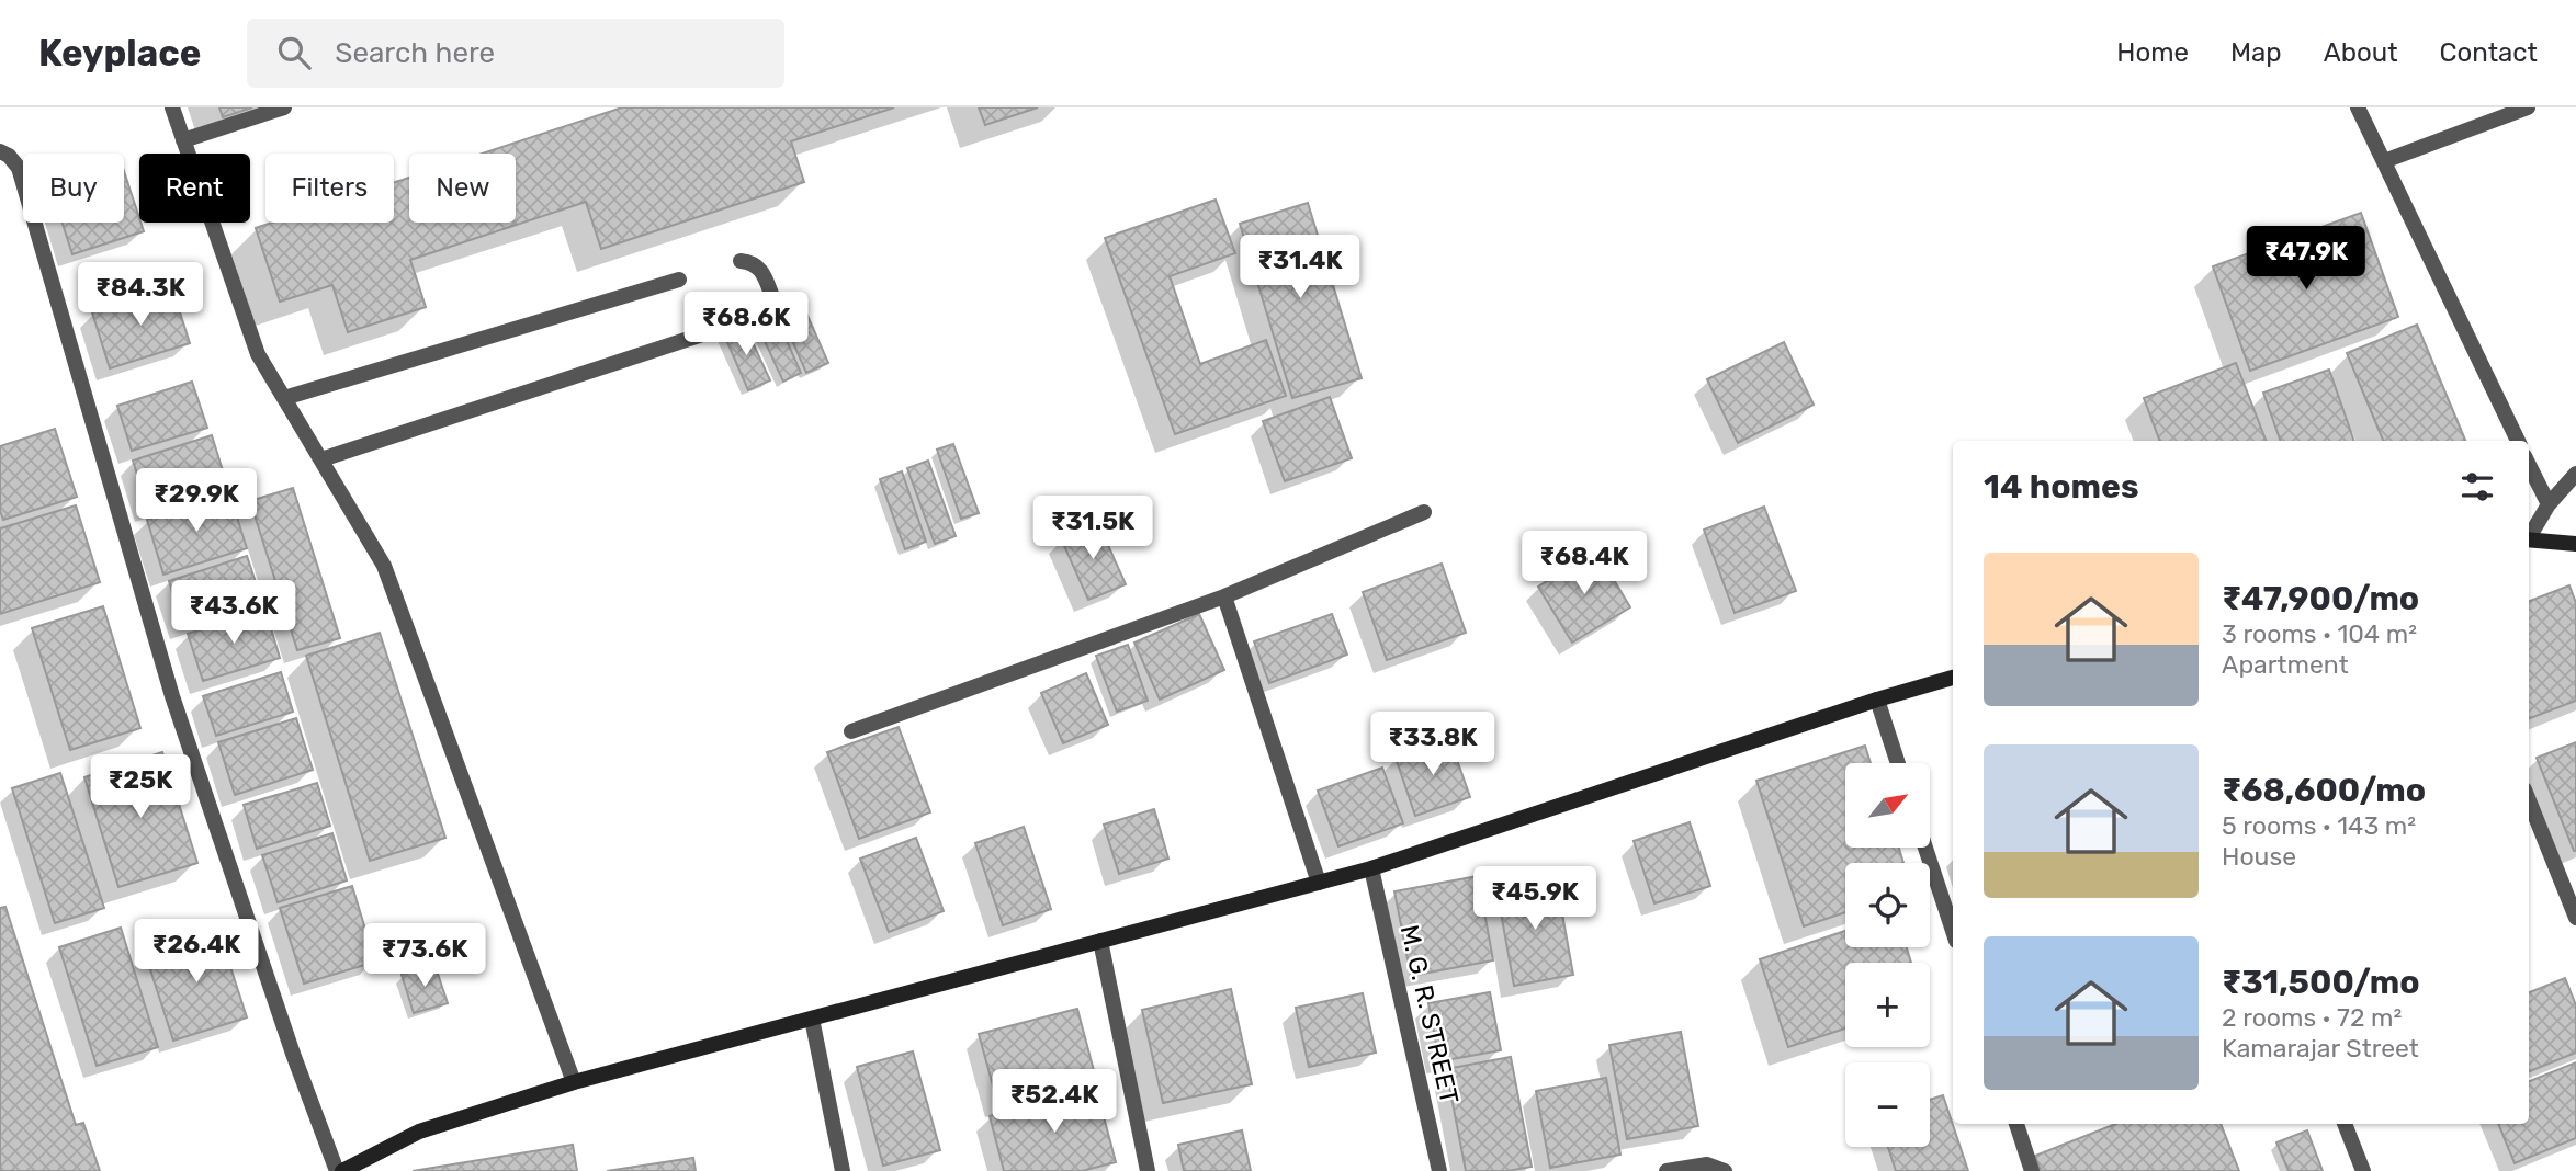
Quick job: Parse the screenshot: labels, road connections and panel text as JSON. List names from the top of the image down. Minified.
{"streets":{"street":["M. G. R. STREET"]},"north":"top right","page":{"header":"Keyplace","search":"Search here","nav":["Home","Map","About","Contact"],"chip":["Buy","Rent","Filters","New"],"price":["₹47.9K","₹31.4K","₹84.3K","₹68.6K","₹29.9K","₹31.5K","₹68.4K","₹43.6K","₹33.8K","₹25K","₹45.9K","₹26.4K","₹73.6K","₹52.4K"],"heading":"14 homes","list":[{"name":"₹47,900/mo","note":"3 rooms · 104 m² · Apartment"},{"name":"₹68,600/mo","note":"5 rooms · 143 m² · House"},{"name":"₹31,500/mo","note":"2 rooms · 72 m² · Kamarajar Street"}],"map_buttons":["+","−"]}}
